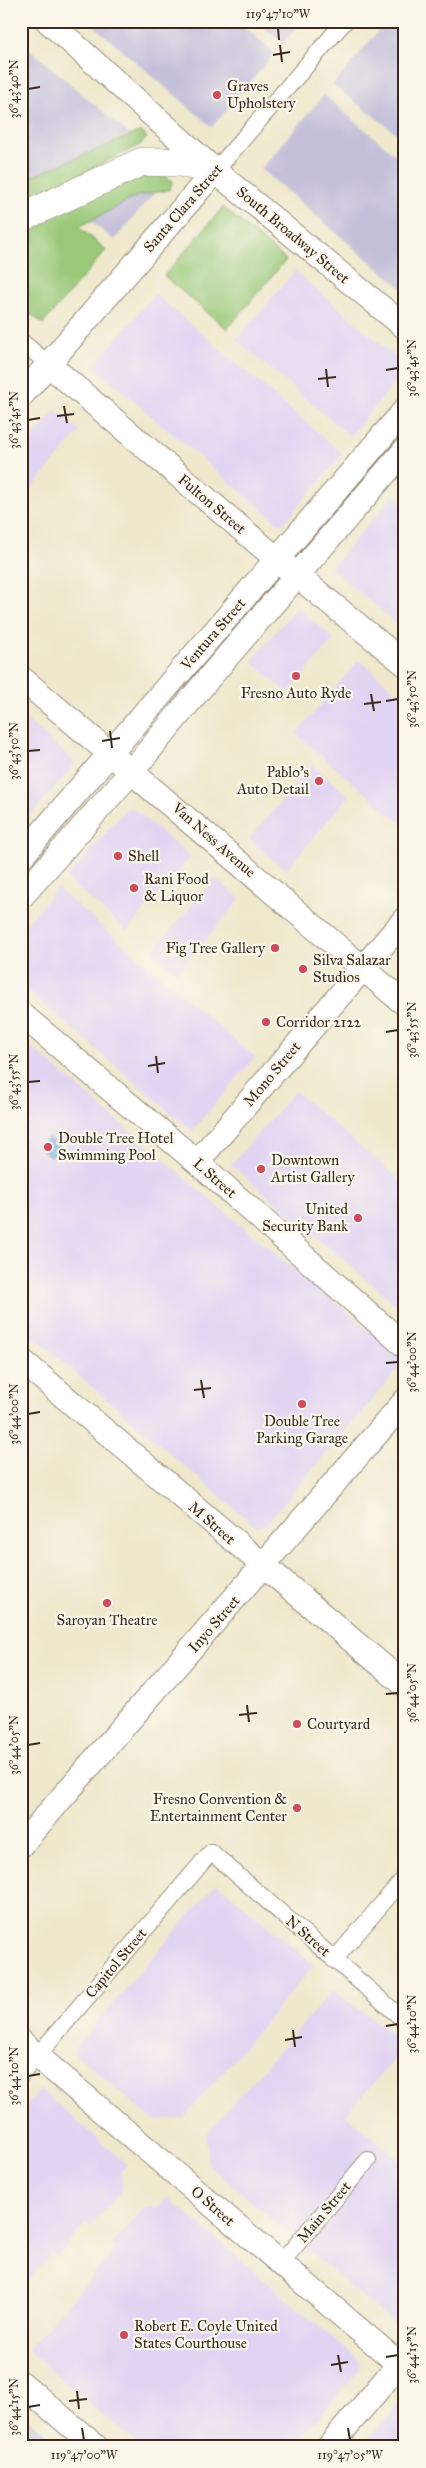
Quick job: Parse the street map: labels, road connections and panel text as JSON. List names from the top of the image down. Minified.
{"streets":{"main road":["Santa Clara Street","South Broadway Street","Fulton Street","Ventura Street","Van Ness Avenue","Mono Street","L Street","M Street","Inyo Street","O Street"],"street":["N Street","Capitol Street","Main Street"]},"crossings":[["Santa Clara Street","South Broadway Street"],["Santa Clara Street","Fulton Street"],["Fulton Street","Ventura Street"],["Ventura Street","Van Ness Avenue"],["Van Ness Avenue","Mono Street"],["Mono Street","L Street"],["M Street","Inyo Street"],["N Street","Capitol Street"],["Capitol Street","O Street"],["O Street","Main Street"]],"places":["Graves Upholstery","Fresno Auto Ryde","Pablo's Auto Detail","Shell","Rani Food & Liquor","Fig Tree Gallery","Silva Salazar Studios","Corridor 2122","Double Tree Hotel Swimming Pool","Downtown Artist Gallery","United Security Bank","Double Tree Parking Garage","Saroyan Theatre","Courtyard","Fresno Convention & Entertainment Center","Robert E. Coyle United States Courthouse"],"coordinates":["119°47'10\"W","36°43'40\"N","36°43'45\"N","36°43'50\"N","36°43'55\"N","36°44'00\"N","36°44'05\"N","36°44'10\"N","36°44'15\"N","119°47'00\"W","119°47'05\"W"]}
